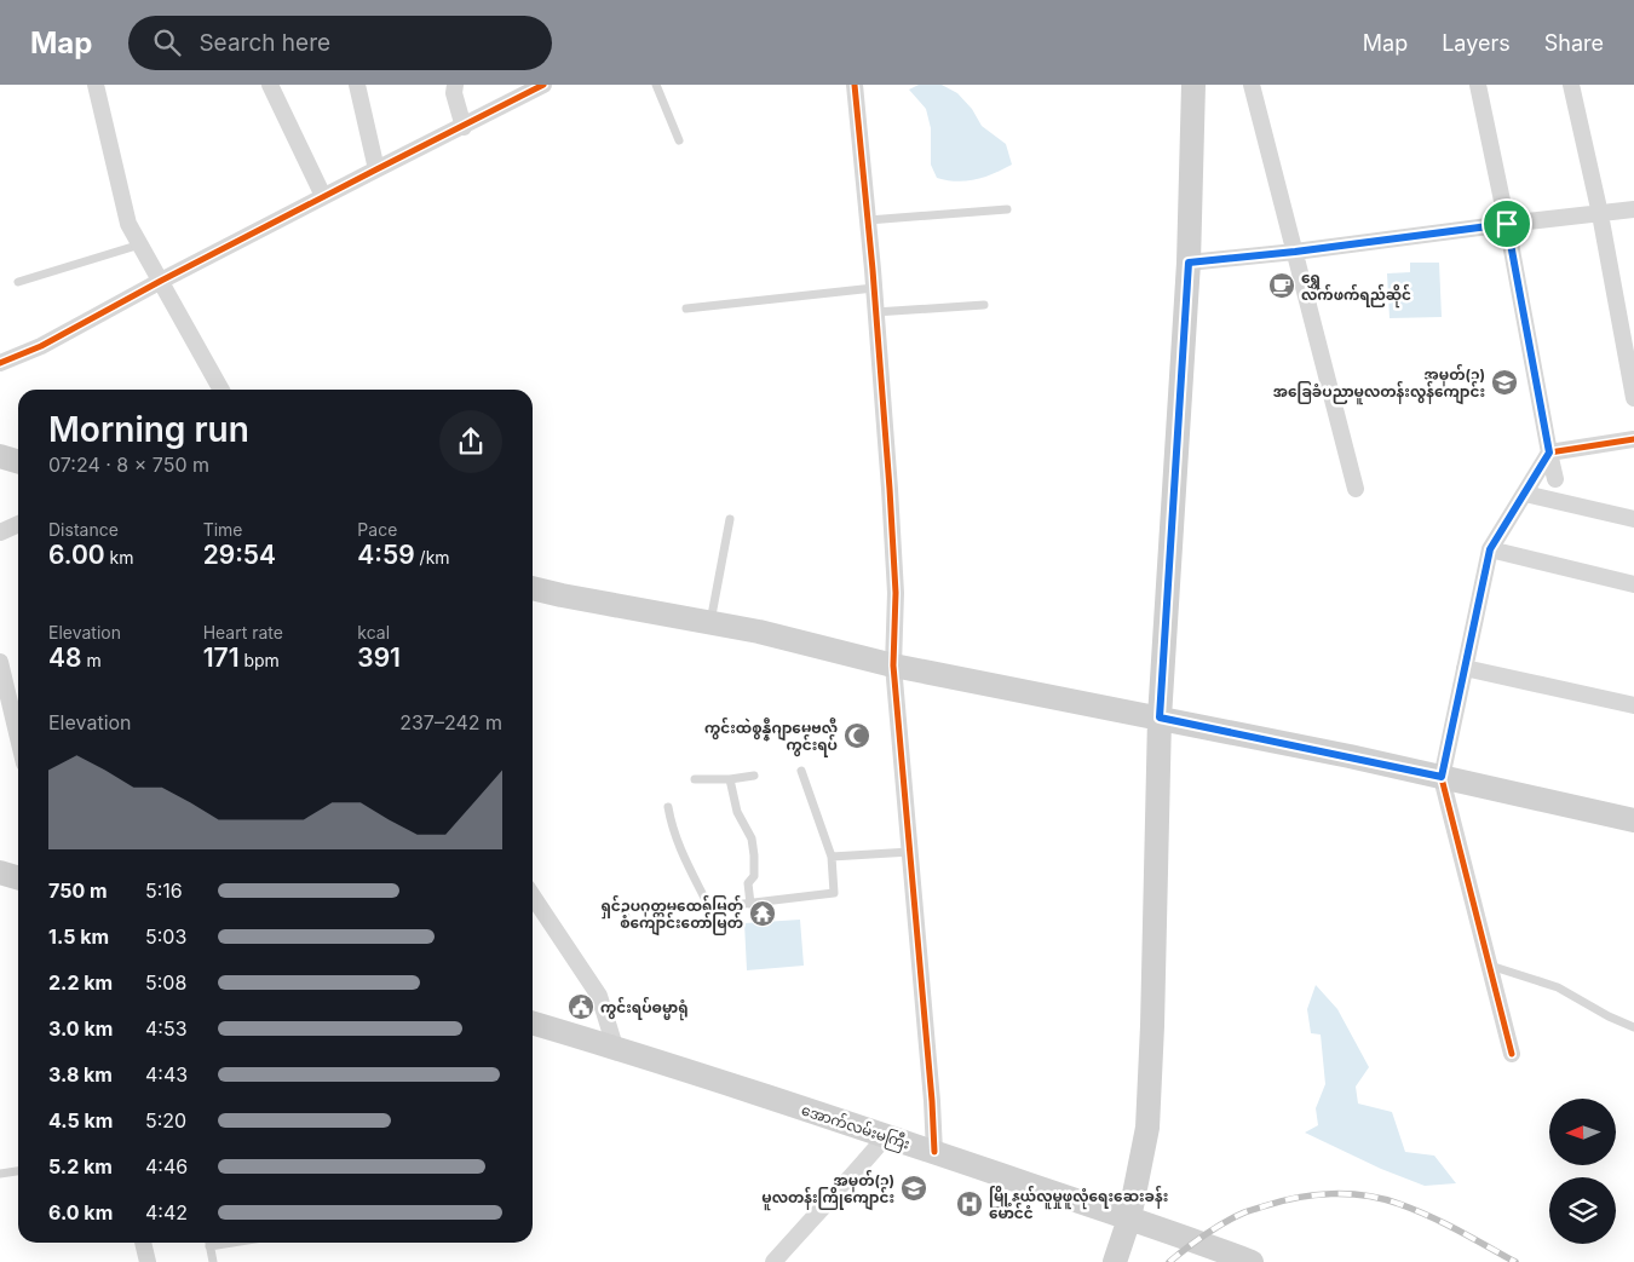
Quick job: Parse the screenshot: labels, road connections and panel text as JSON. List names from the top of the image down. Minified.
{"streets":{"main road":["အောက်လမ်းမကြီး"]},"places":{"cafe":["ရွှေ လက်ဖက်ရည်ဆိုင်"],"school or university":["အမှတ်(၁) အခြေခံပညာမူလတန်းလွန်ကျောင်း","အမှတ်(၃) မူလတန်းကြိုကျောင်း"],"mosque":["ကွင်းထဲစွန္နီဂျာမေဗလီ ကွင်းရပ်"],"temple":["ရှင်ဥပဂုတ္တမထေရ်မြတ် စံကျောင်းတော်မြတ်"],"public building":["ကွင်းရပ်ဓမ္မာရုံ"],"hospital":["မြို့နယ်လူမှုဖူလုံရေးဆေးခန်း မောင်ငံ"]},"north":"left","page":{"header":"Map","search":"Search here","nav":["Map","Layers","Share"],"heading":["Morning run","07:24 · 8 × 750 m"],"stats":[["Distance","6.00 km"],["Time","29:54"],["Pace","4:59 /km"],["Elevation","48 m"],["Heart rate","171 bpm"],["kcal","391"]],"chart":["Elevation","237–242 m"],"list":[{"name":"750 m","note":"5:16"},{"name":"1.5 km","note":"5:03"},{"name":"2.2 km","note":"5:08"},{"name":"3.0 km","note":"4:53"},{"name":"3.8 km","note":"4:43"},{"name":"4.5 km","note":"5:20"},{"name":"5.2 km","note":"4:46"},{"name":"6.0 km","note":"4:42"}]}}
